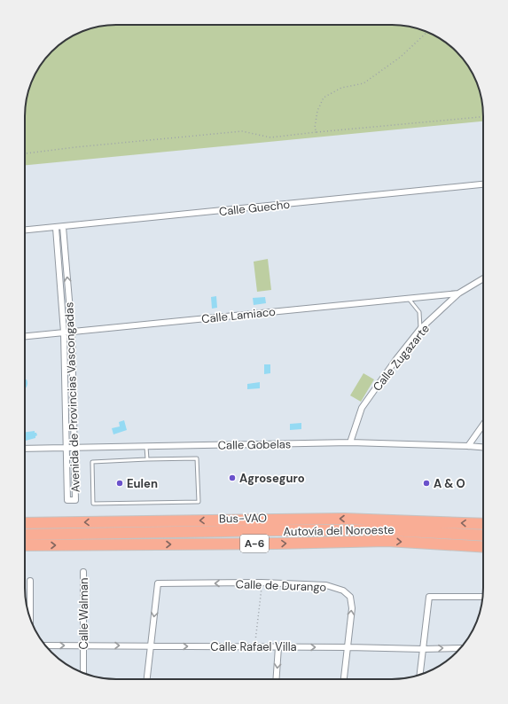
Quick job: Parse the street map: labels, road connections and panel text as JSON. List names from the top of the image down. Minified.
{"streets":{"highway":["Bus-VAO","Autovía del Noroeste","A-6"],"street":["Calle Guecho","Calle Lamiaco","Calle Zugazarte","Avenida de Provincias Vascongadas","Calle Gobelas","Calle de Durango","Calle Walman","Calle Rafael Villa"]},"crossings":[["Calle Guecho","Avenida de Provincias Vascongadas"],["Calle Lamiaco","Calle Zugazarte"],["Calle Lamiaco","Avenida de Provincias Vascongadas"],["Calle Zugazarte","Calle Gobelas"],["Avenida de Provincias Vascongadas","Calle Gobelas"],["Calle de Durango","Calle Rafael Villa"],["Calle Walman","Calle Rafael Villa"]],"one_way":["Calle Rafael Villa"],"places":["Agroseguro","Eulen","A & O"]}
